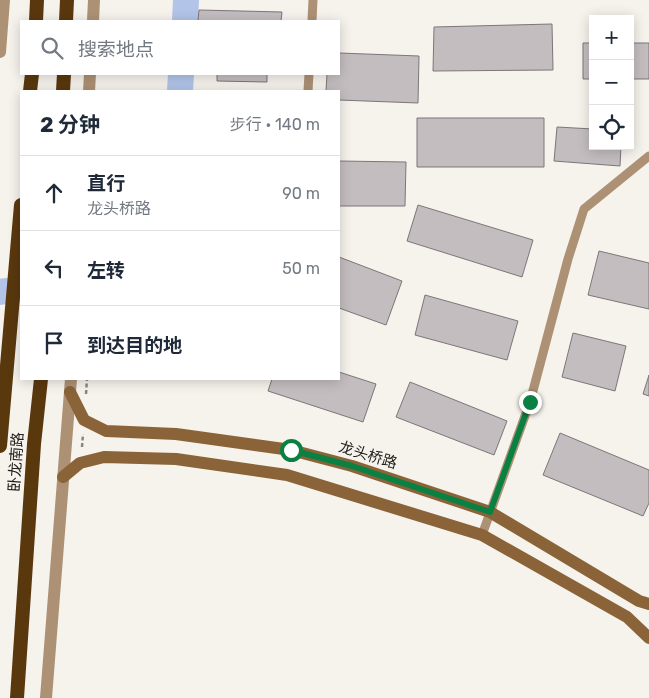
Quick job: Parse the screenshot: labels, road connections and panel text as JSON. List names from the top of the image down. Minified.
{"streets":{"highway":["卧龙南路"],"main road":["龙头桥路"]},"page":{"map_buttons":["+","−"],"search":"搜索地点","heading":["2 分钟","步行 · 140 m"],"list":[["直行","龙头桥路","90 m"],["左转","50 m"],"到达目的地"]}}
